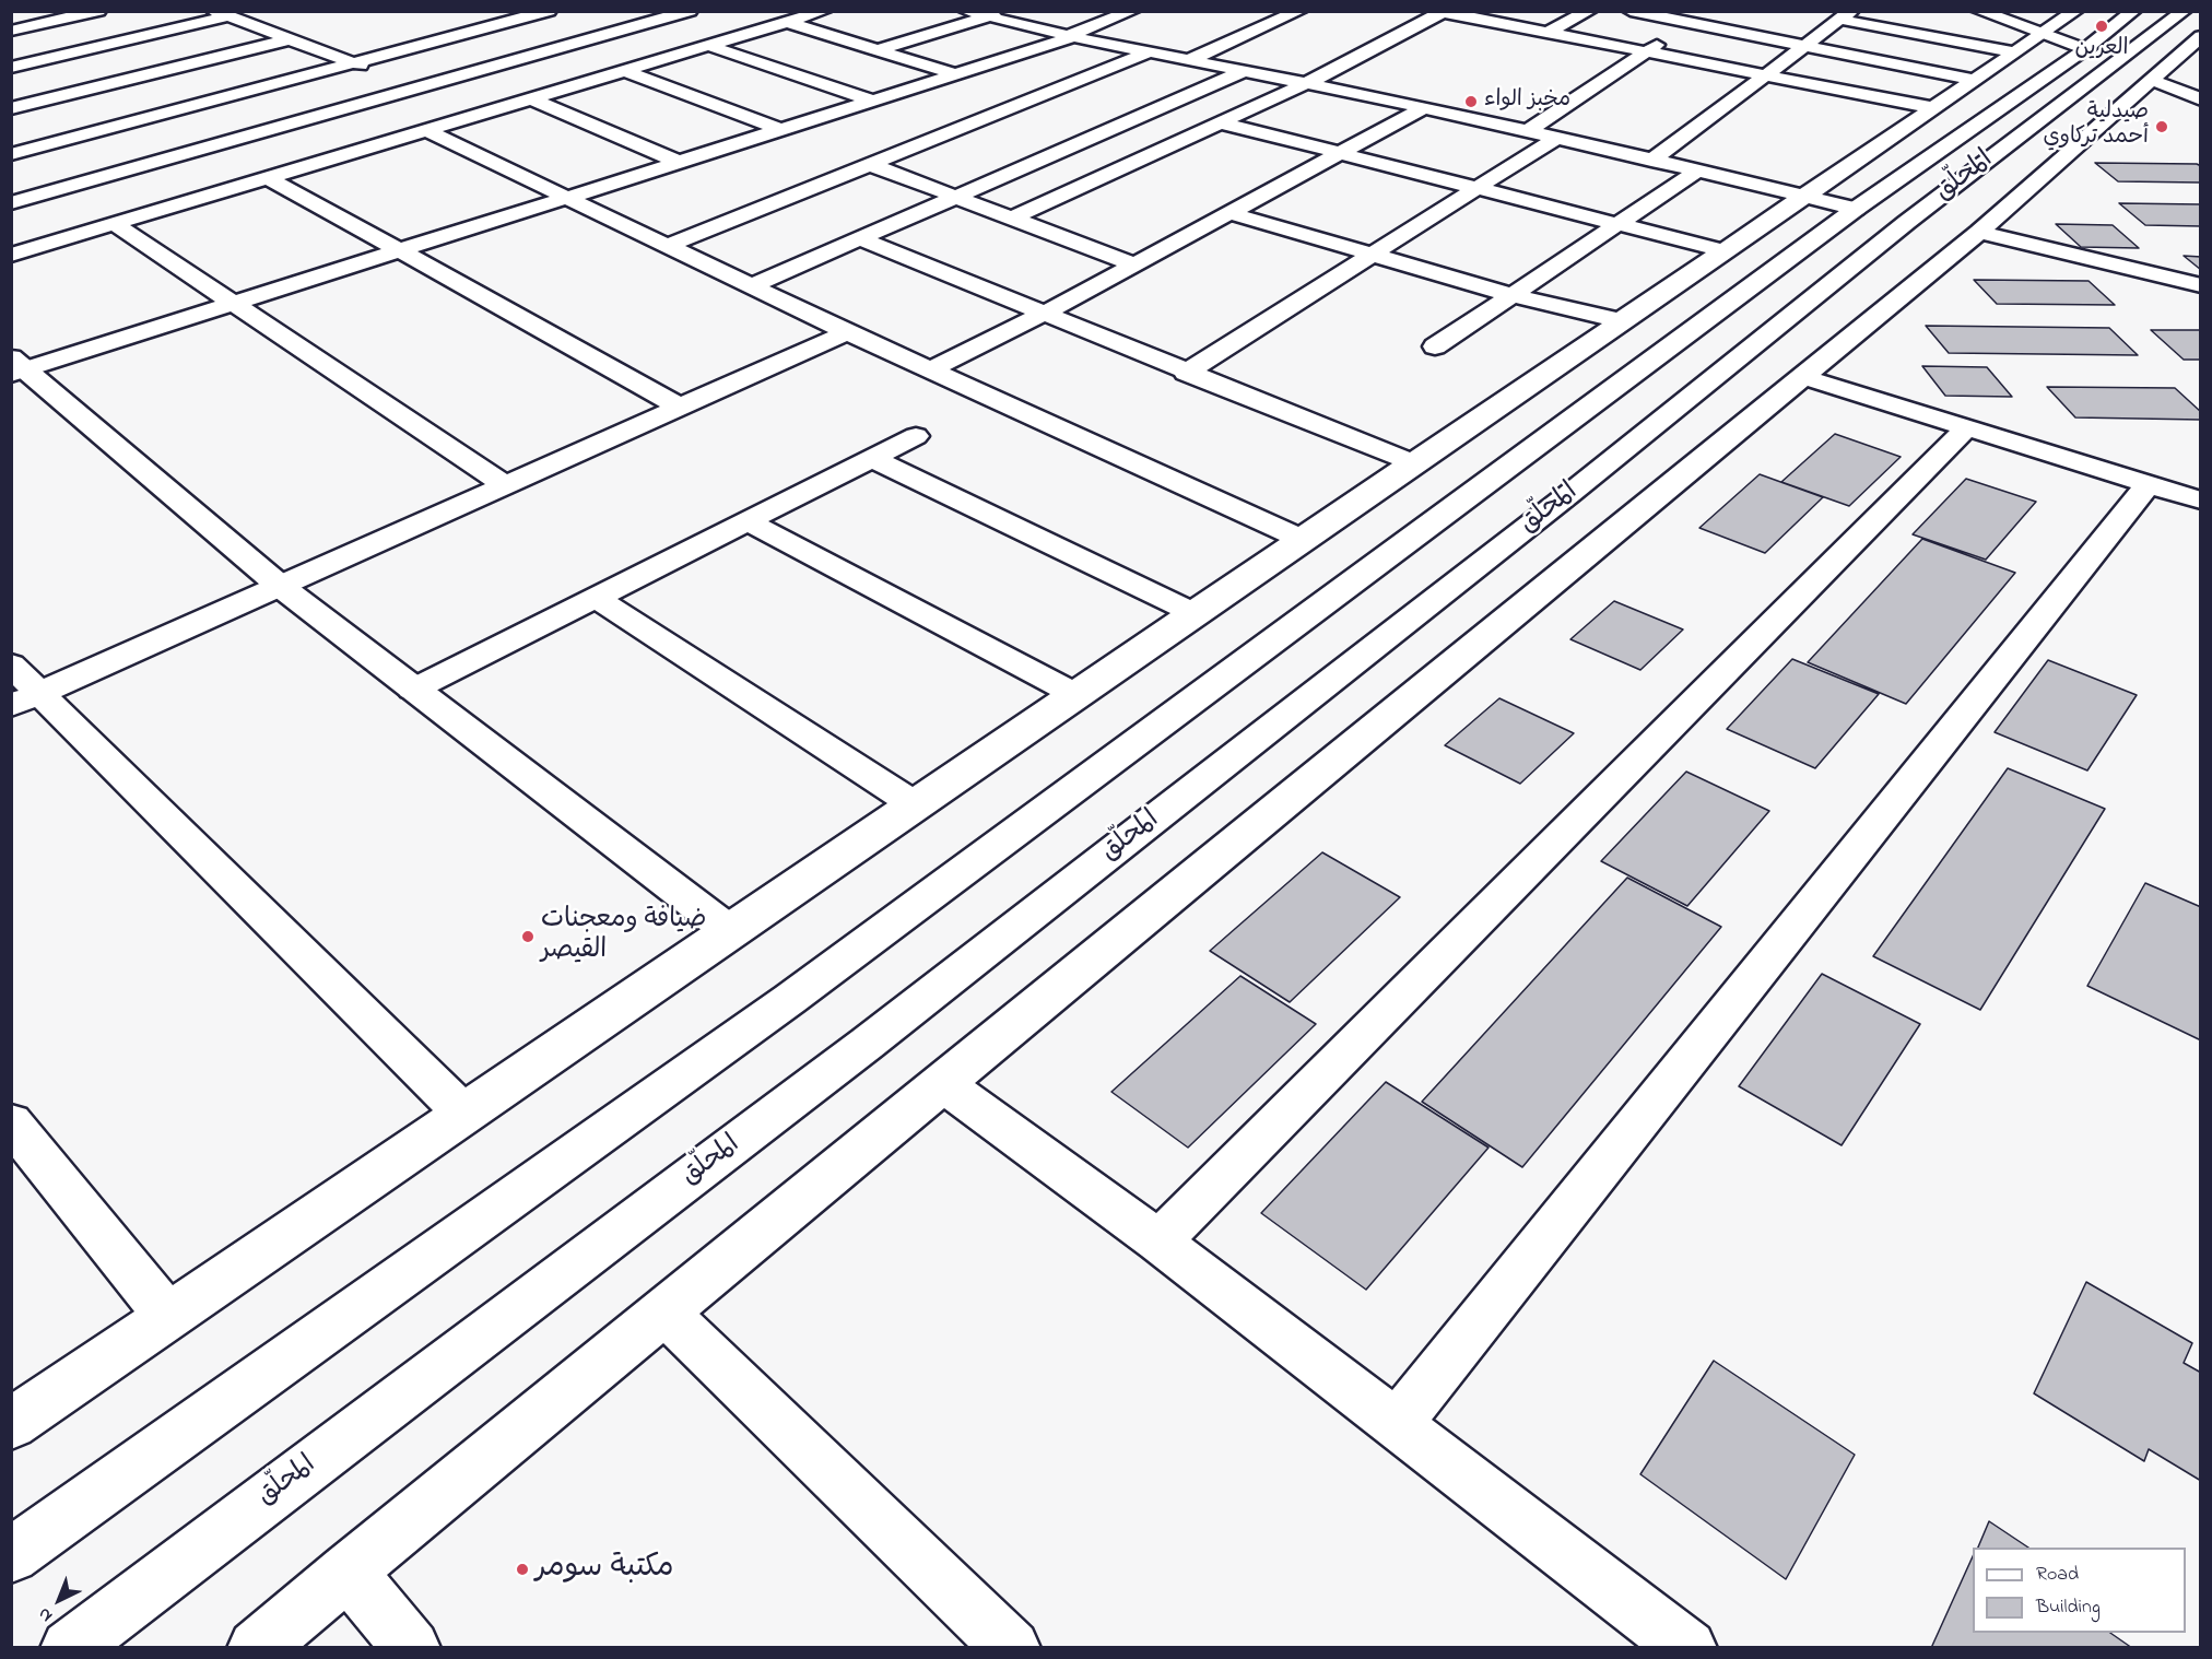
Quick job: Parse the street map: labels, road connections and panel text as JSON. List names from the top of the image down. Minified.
{"streets":{"main road":["المحلّق"]},"places":["العرين","مخبز الواء","صيدلية أحمد تركاوي","ضيافة ومعجنات القيصر","مكتبة سومر"],"legend":["Road","Building"],"north":"bottom left"}
